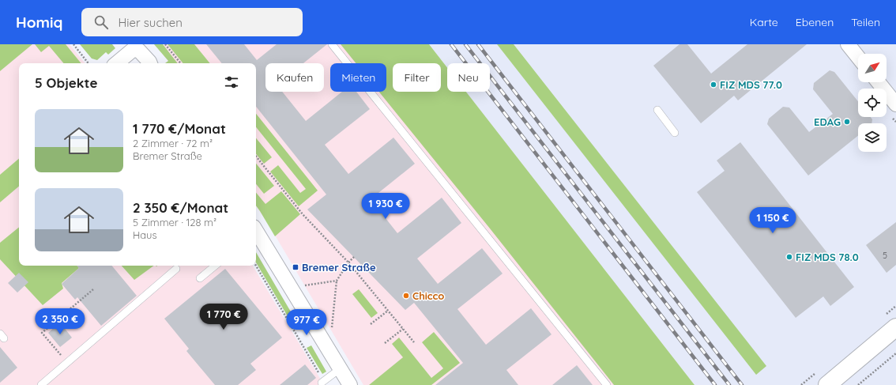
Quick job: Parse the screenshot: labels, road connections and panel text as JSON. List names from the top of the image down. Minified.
{"places":{"other":["FIZ MDS 77.0","EDAG","FIZ MDS 78.0","Chicco"],"transit":["Bremer Straße"]},"house_numbers":["5"],"north":"top right","page":{"header":"Homiq","search":"Hier suchen","nav":["Karte","Ebenen","Teilen"],"chip":["Kaufen","Mieten","Filter","Neu"],"heading":"5 Objekte","list":[{"name":"1 770 €/Monat","note":"2 Zimmer · 72 m² · Bremer Straße"},{"name":"2 350 €/Monat","note":"5 Zimmer · 128 m² · Haus"}],"price":["1 930 €","1 150 €","1 770 €","2 350 €","977 €"]}}
